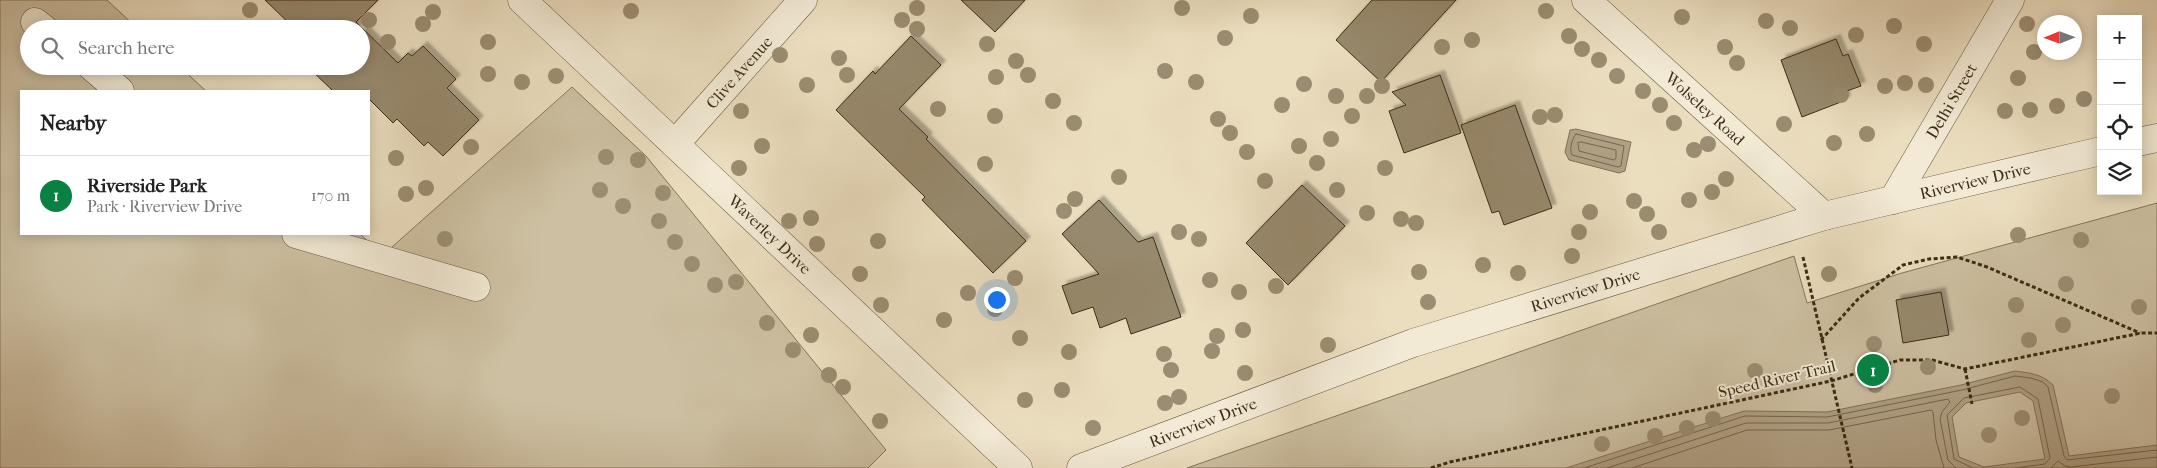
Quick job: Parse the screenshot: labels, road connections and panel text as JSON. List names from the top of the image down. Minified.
{"streets":{"street":["Clive Avenue","Delhi Street","Wolseley Road","Riverview Drive","Waverley Drive"],"path":["Speed River Trail"]},"crossings":[["Clive Avenue","Waverley Drive"],["Delhi Street","Riverview Drive"],["Wolseley Road","Riverview Drive"]],"north":"left","page":{"map_buttons":["+","−"],"search":"Search here","heading":"Nearby","list":[{"mark":"1","name":"Riverside Park","note":"Park · Riverview Drive","value":"170 m"}],"pins":"1"}}
